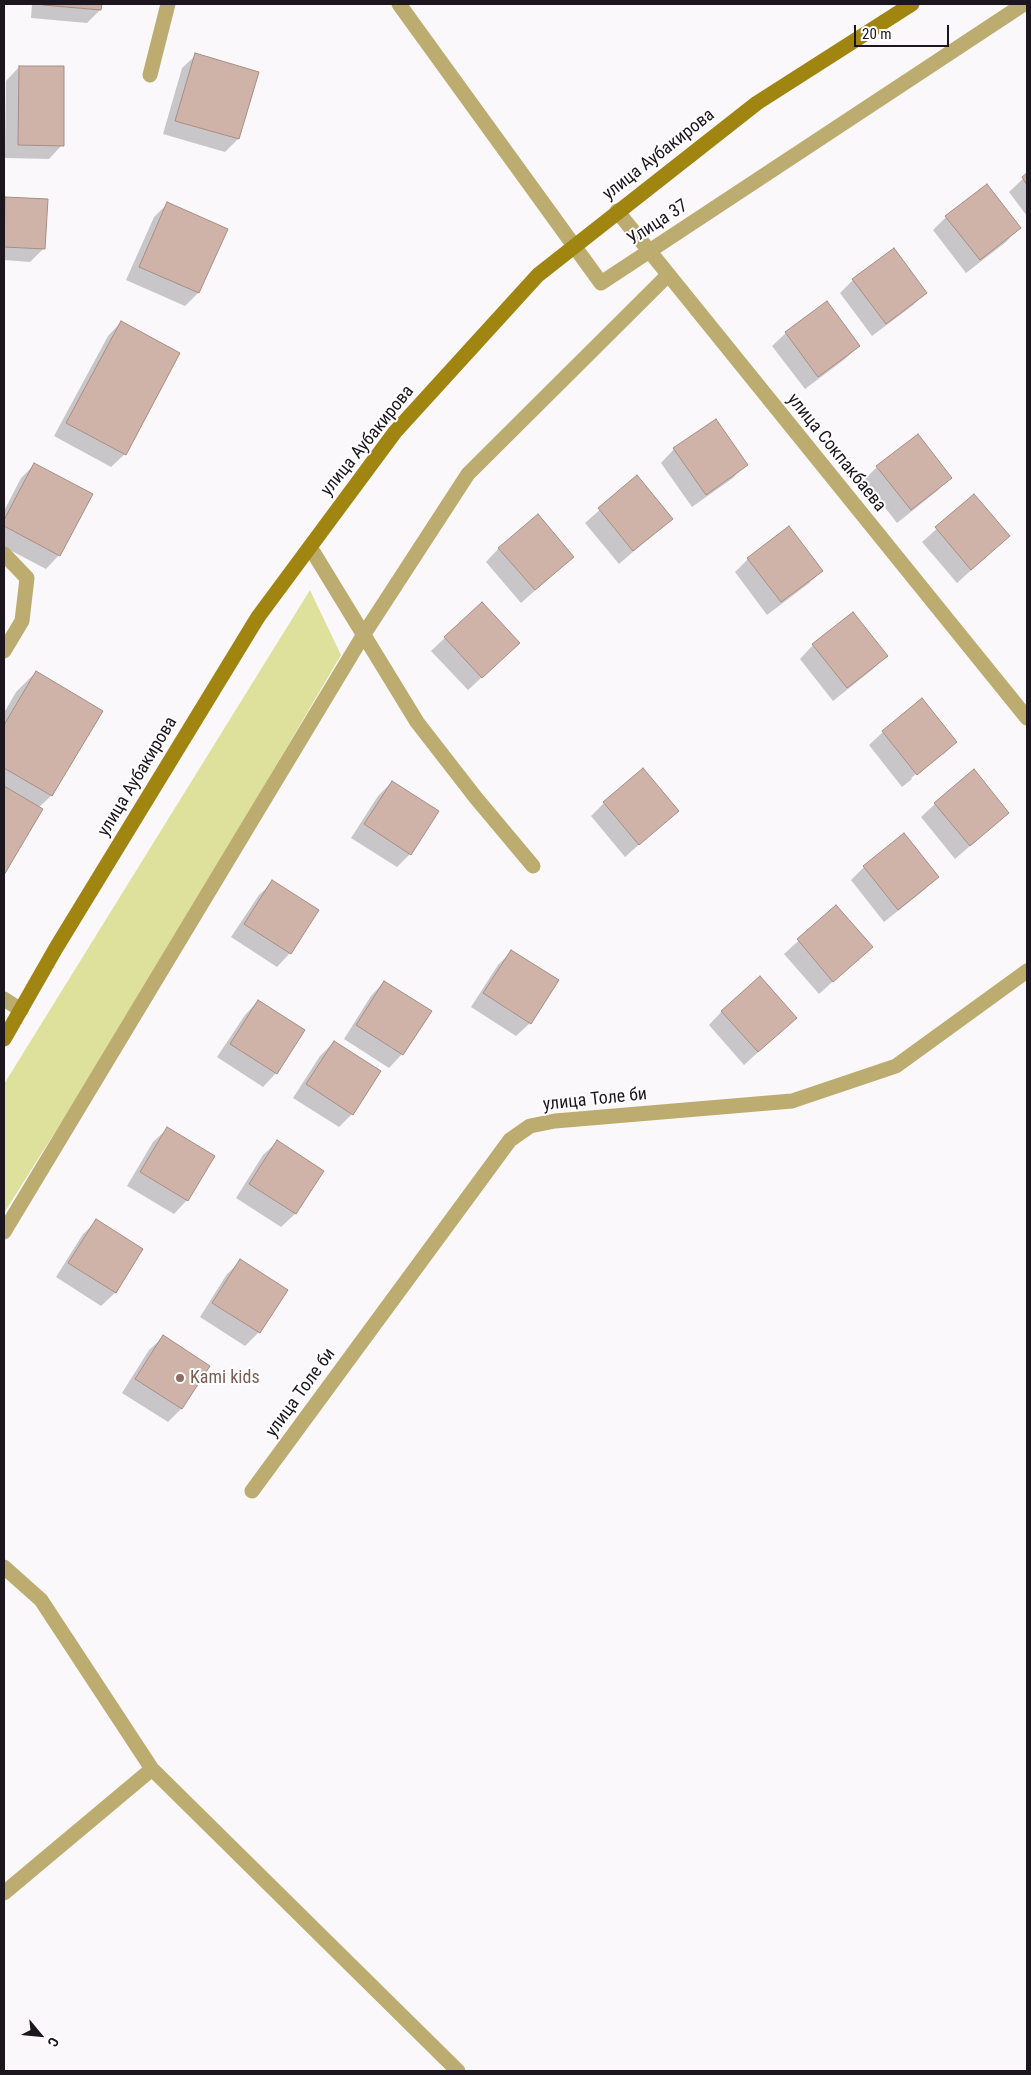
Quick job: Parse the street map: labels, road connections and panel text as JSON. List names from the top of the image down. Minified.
{"streets":{"main road":["улица Аубакирова"],"street":["Улица 37","улица Сокпакбаева","улица Толе би"]},"crossings":[["улица Аубакирова","улица Сокпакбаева"]],"places":["Kami kids"],"scale_bar":"20 m","north":"bottom right"}
